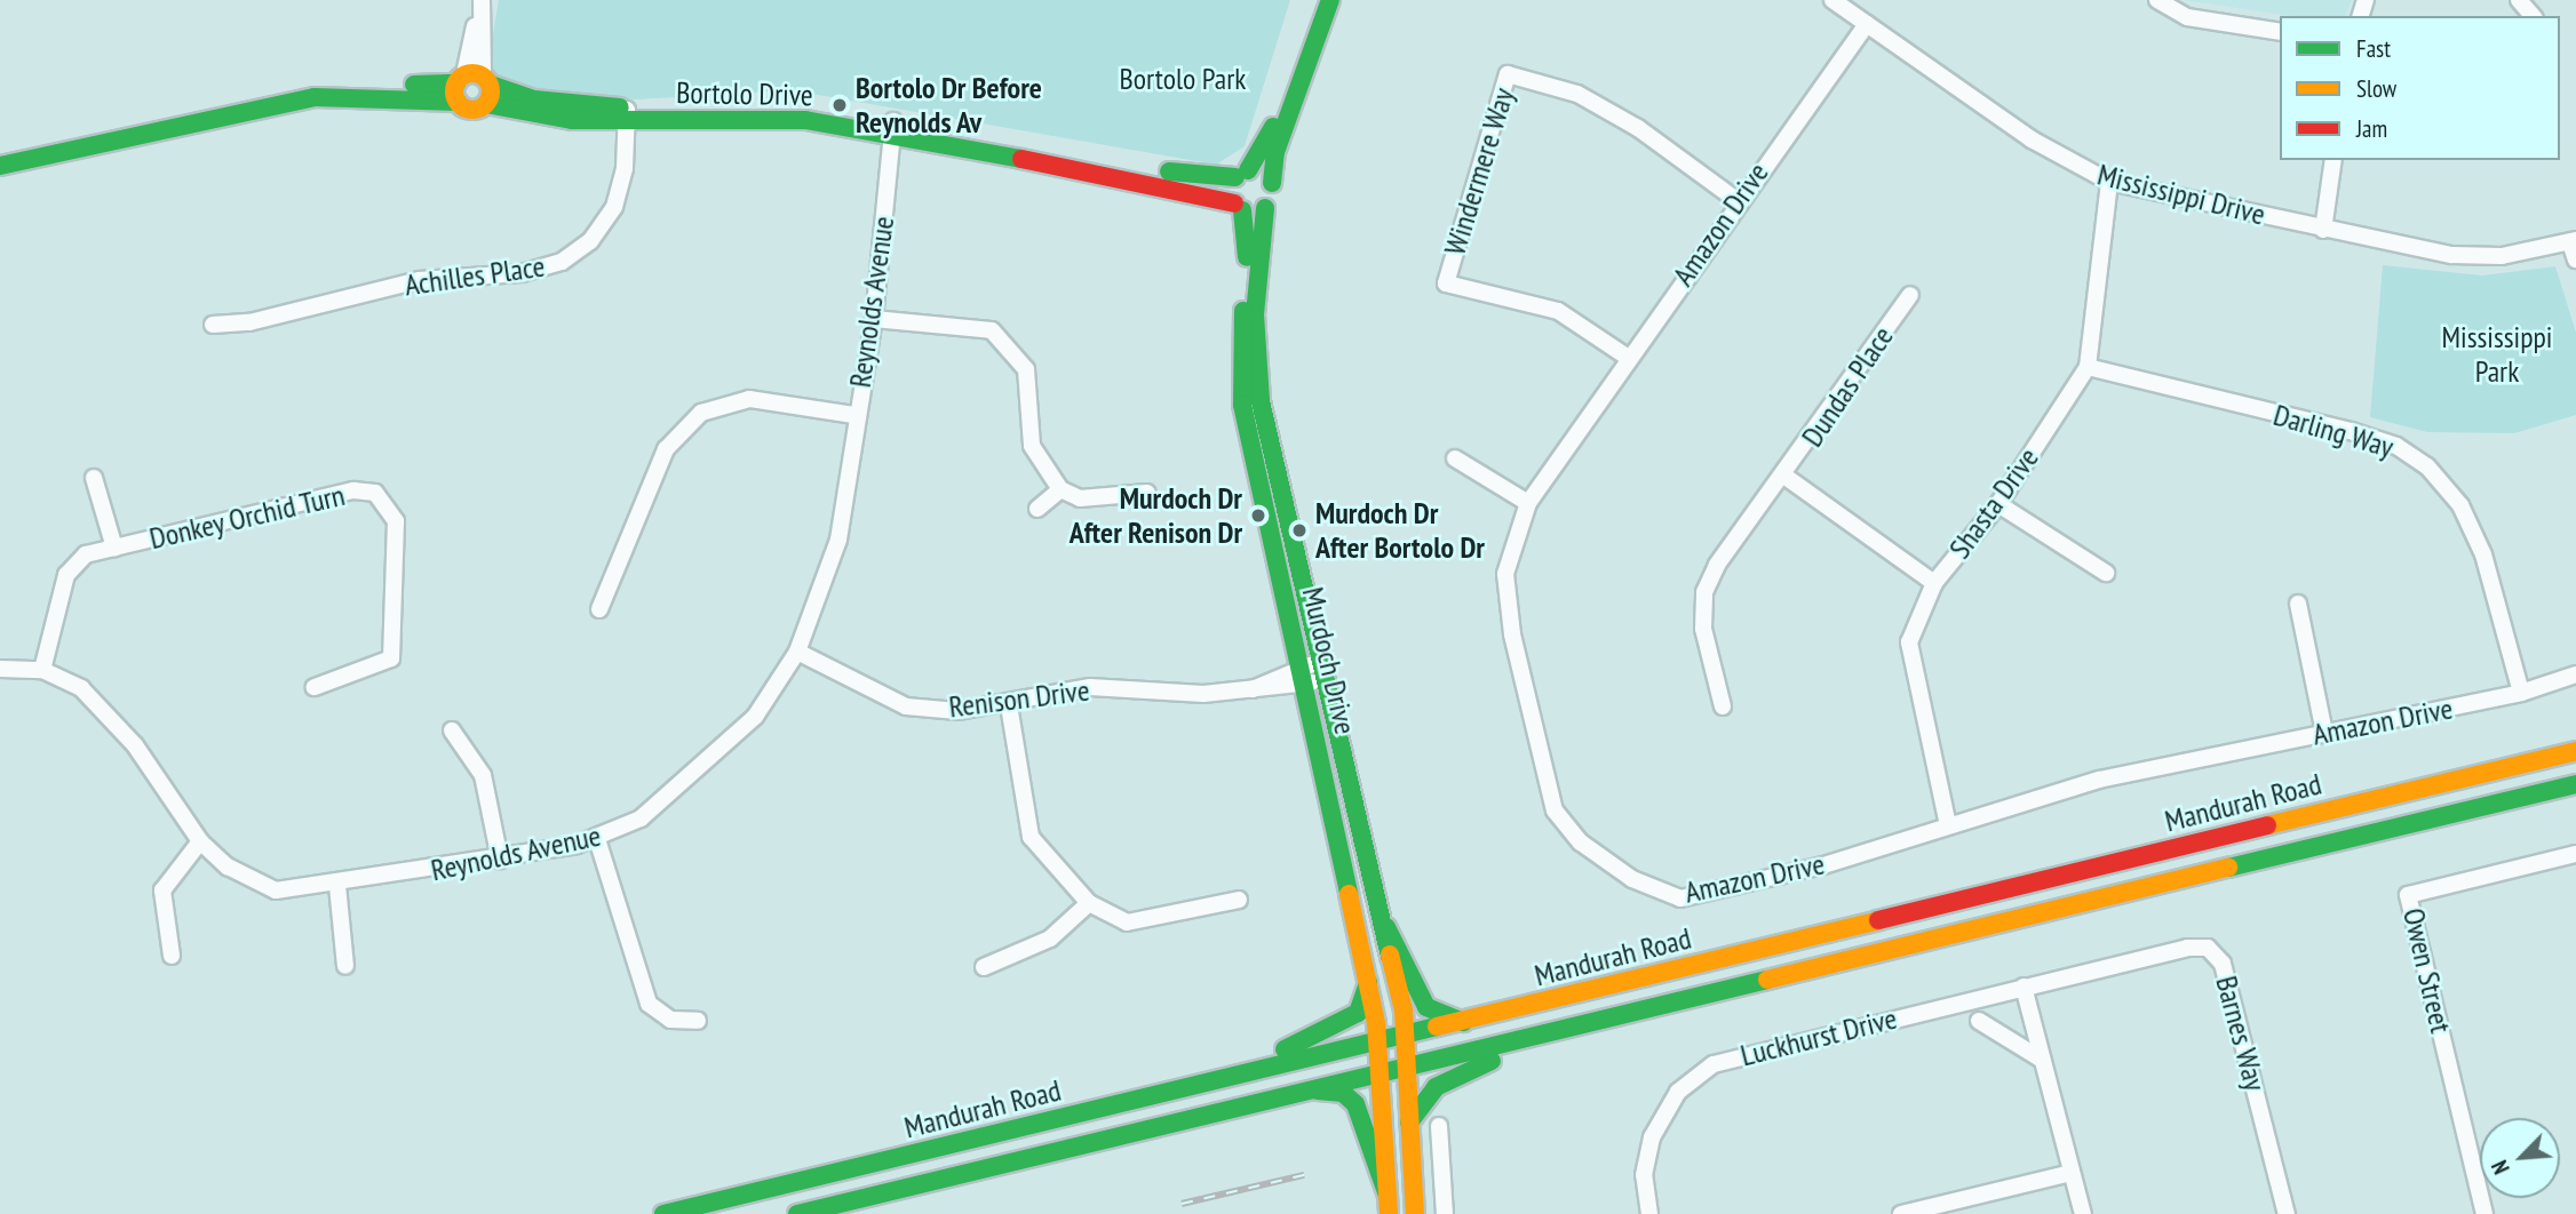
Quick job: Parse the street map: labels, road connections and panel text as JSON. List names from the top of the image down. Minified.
{"streets":{"main road":["Bortolo Drive","Murdoch Drive","Mandurah Road"],"street":["Windermere Way","Mississippi Drive","Amazon Drive","Achilles Place","Reynolds Avenue","Dundas Place","Darling Way","Shasta Drive","Donkey Orchid Turn","Renison Drive","Owen Street","Barnes Way","Luckhurst Drive"]},"crossings":[["Bortolo Drive","Achilles Place"],["Bortolo Drive","Reynolds Avenue"],["Bortolo Drive","Murdoch Drive"],["Windermere Way","Amazon Drive"],["Mississippi Drive","Amazon Drive"],["Mississippi Drive","Shasta Drive"],["Amazon Drive","Darling Way"],["Amazon Drive","Shasta Drive"],["Reynolds Avenue","Donkey Orchid Turn"],["Reynolds Avenue","Renison Drive"],["Dundas Place","Shasta Drive"],["Darling Way","Shasta Drive"],["Murdoch Drive","Renison Drive"],["Murdoch Drive","Mandurah Road"],["Barnes Way","Luckhurst Drive"]],"parks":["Bortolo Park","Mississippi Park"],"places":["Bortolo Dr Before Reynolds Av","Murdoch Dr After Renison Dr","Murdoch Dr After Bortolo Dr"],"legend":["Fast","Slow","Jam"],"north":"bottom left"}
